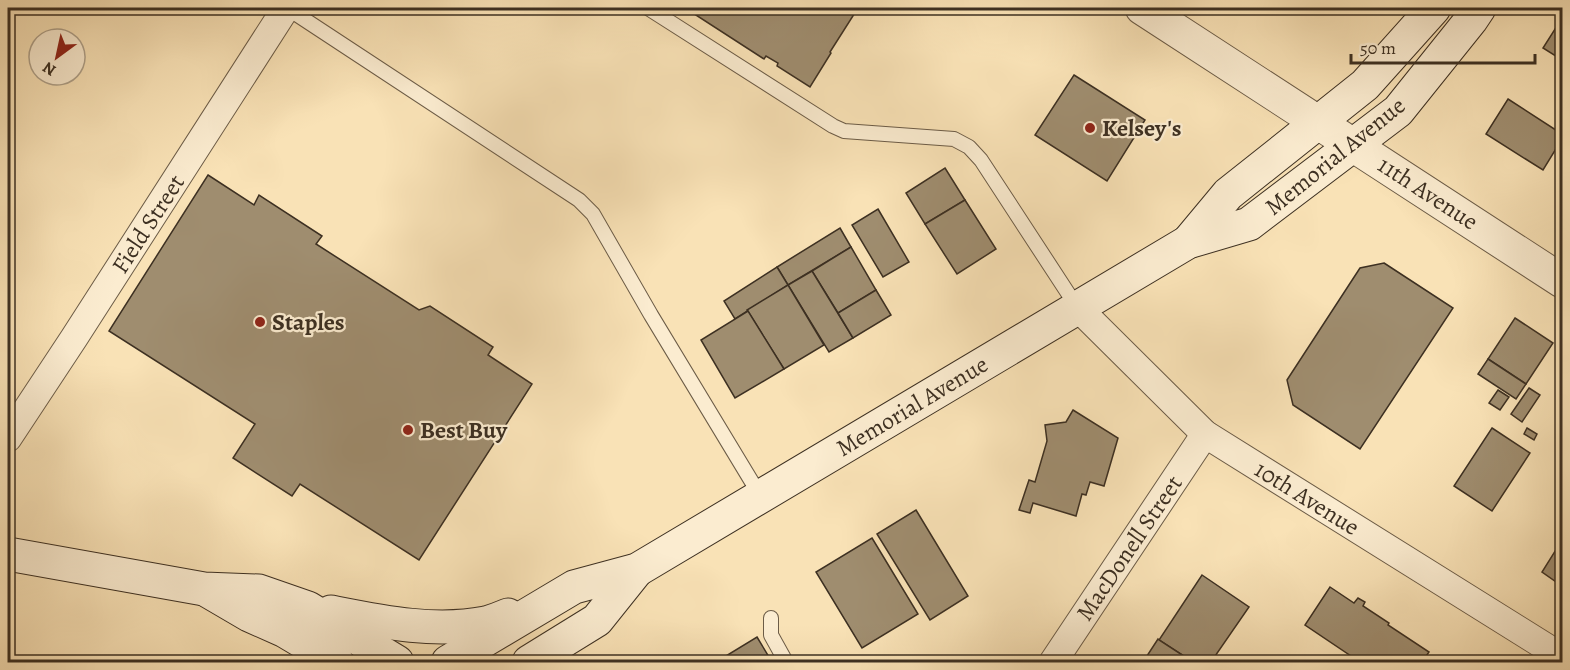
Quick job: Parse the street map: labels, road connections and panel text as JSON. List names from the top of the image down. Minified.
{"streets":{"main road":["Memorial Avenue","11th Avenue"],"street":["Field Street","10th Avenue","MacDonell Street"]},"crossings":[["Memorial Avenue","11th Avenue"],["Memorial Avenue","10th Avenue"],["10th Avenue","MacDonell Street"]],"places":["Kelsey's","Staples","Best Buy"],"scale_bar":"50 m","north":"bottom left"}
